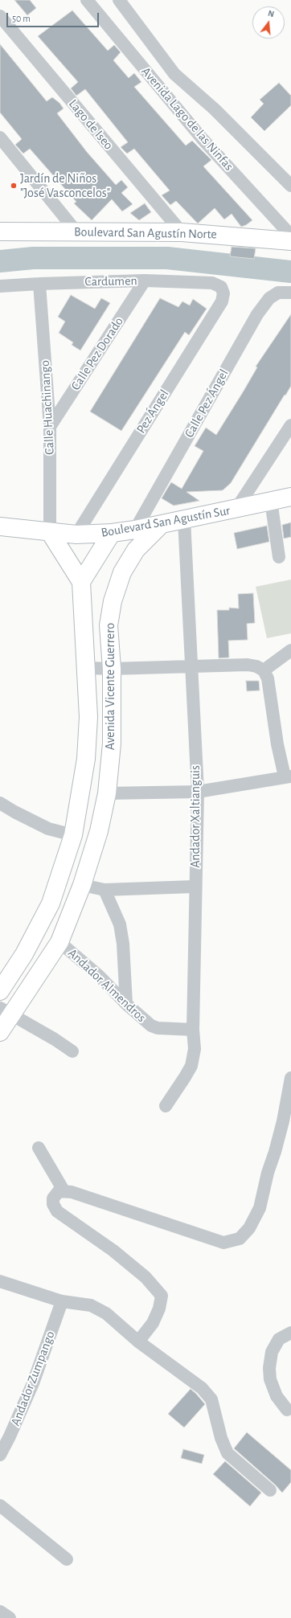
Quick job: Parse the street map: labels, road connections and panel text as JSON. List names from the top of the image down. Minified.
{"streets":{"street":["Avenida Lago de las Ninfas","Lago de Iseo","Boulevard San Agustín Norte","Cardumen","Calle Pez Dorado","Calle Pez Ángel","Calle Huachinango","Pez Ángel","Boulevard San Agustín Sur","Avenida Vicente Guerrero","Andador Xaltianguis","Andador Almendros","Andador Zumpango"]},"crossings":[["Lago de Iseo","Boulevard San Agustín Norte"],["Cardumen","Calle Pez Dorado"],["Cardumen","Calle Huachinango"],["Cardumen","Pez Ángel"],["Calle Pez Dorado","Calle Huachinango"],["Calle Pez Ángel","Boulevard San Agustín Sur"],["Calle Huachinango","Boulevard San Agustín Sur"],["Calle Huachinango","Avenida Vicente Guerrero"],["Pez Ángel","Boulevard San Agustín Sur"],["Boulevard San Agustín Sur","Avenida Vicente Guerrero"],["Boulevard San Agustín Sur","Andador Xaltianguis"],["Avenida Vicente Guerrero","Andador Almendros"],["Andador Xaltianguis","Andador Almendros"]],"places":["Jardín de Niños \"José Vasconcelos\""],"scale_bar":"50 m","north":"top"}
